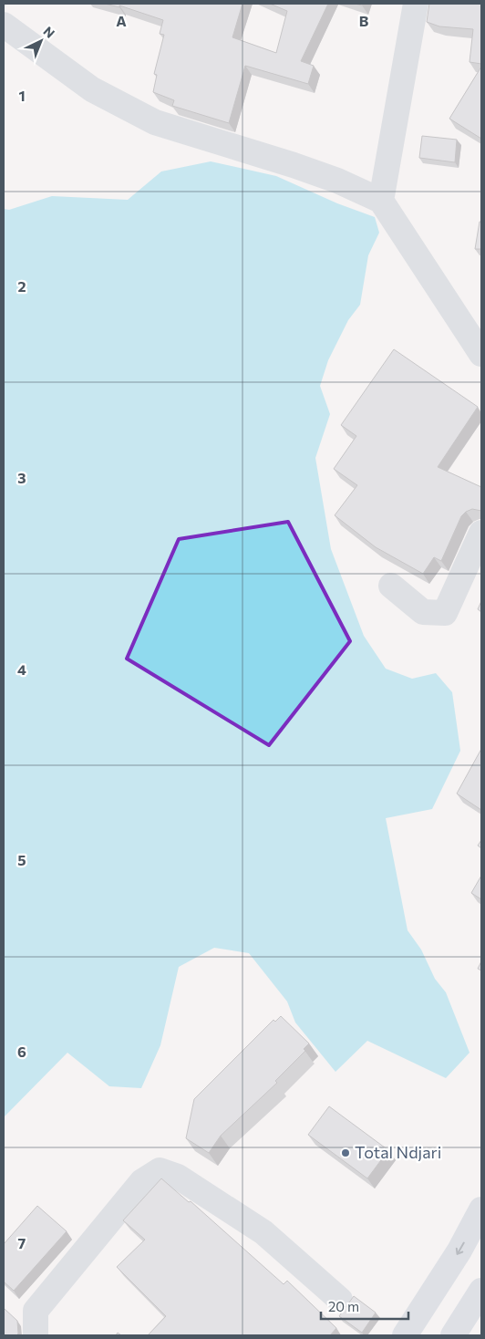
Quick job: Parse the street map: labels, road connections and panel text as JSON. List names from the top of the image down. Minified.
{"places":["Total Ndjari"],"scale_bar":"20 m","north":"top right","grid":{"columns":["A","B"],"rows":["1","2","3","4","5","6","7"]}}
